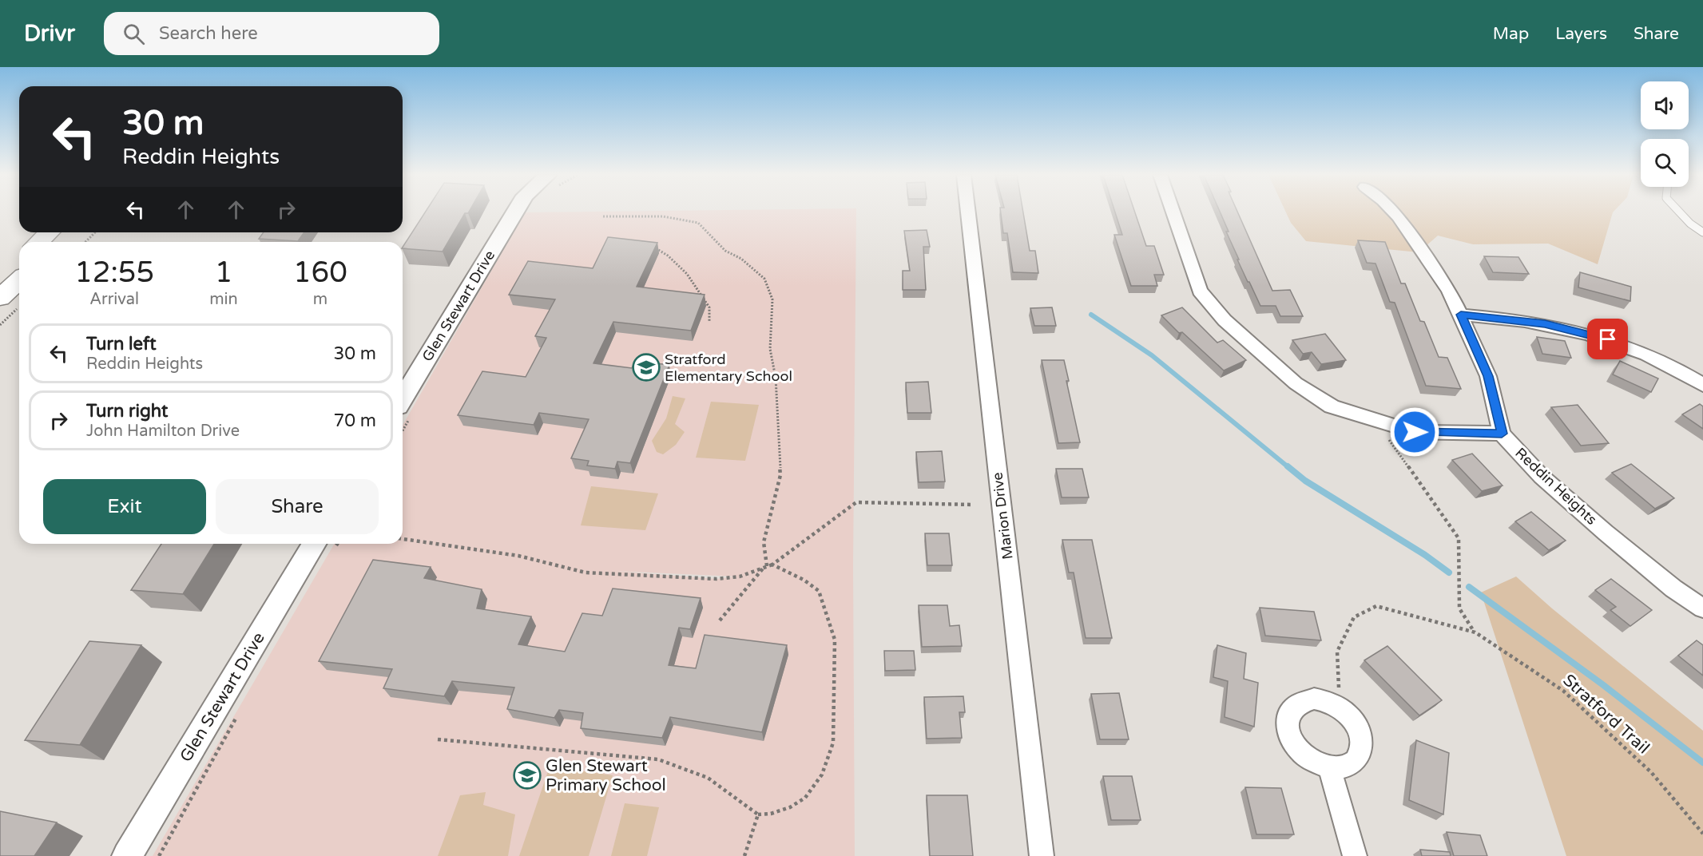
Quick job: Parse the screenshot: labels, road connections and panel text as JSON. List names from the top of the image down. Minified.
{"streets":{"street":["Glen Stewart Drive","Reddin Heights","Marion Drive"],"path":["Stratford Trail"]},"places":{"school or university":["Stratford Elementary School","Glen Stewart Primary School"]},"page":{"header":"Drivr","search":"Search here","nav":["Map","Layers","Share"],"turn":["30 m","Reddin Heights"],"eta":["12:55","Arrival","1","min","160","m"],"list":[{"name":"Turn left","note":"Reddin Heights","value":"30 m"},{"name":"Turn right","note":"John Hamilton Drive","value":"70 m"}],"buttons":["Exit","Share"]}}
